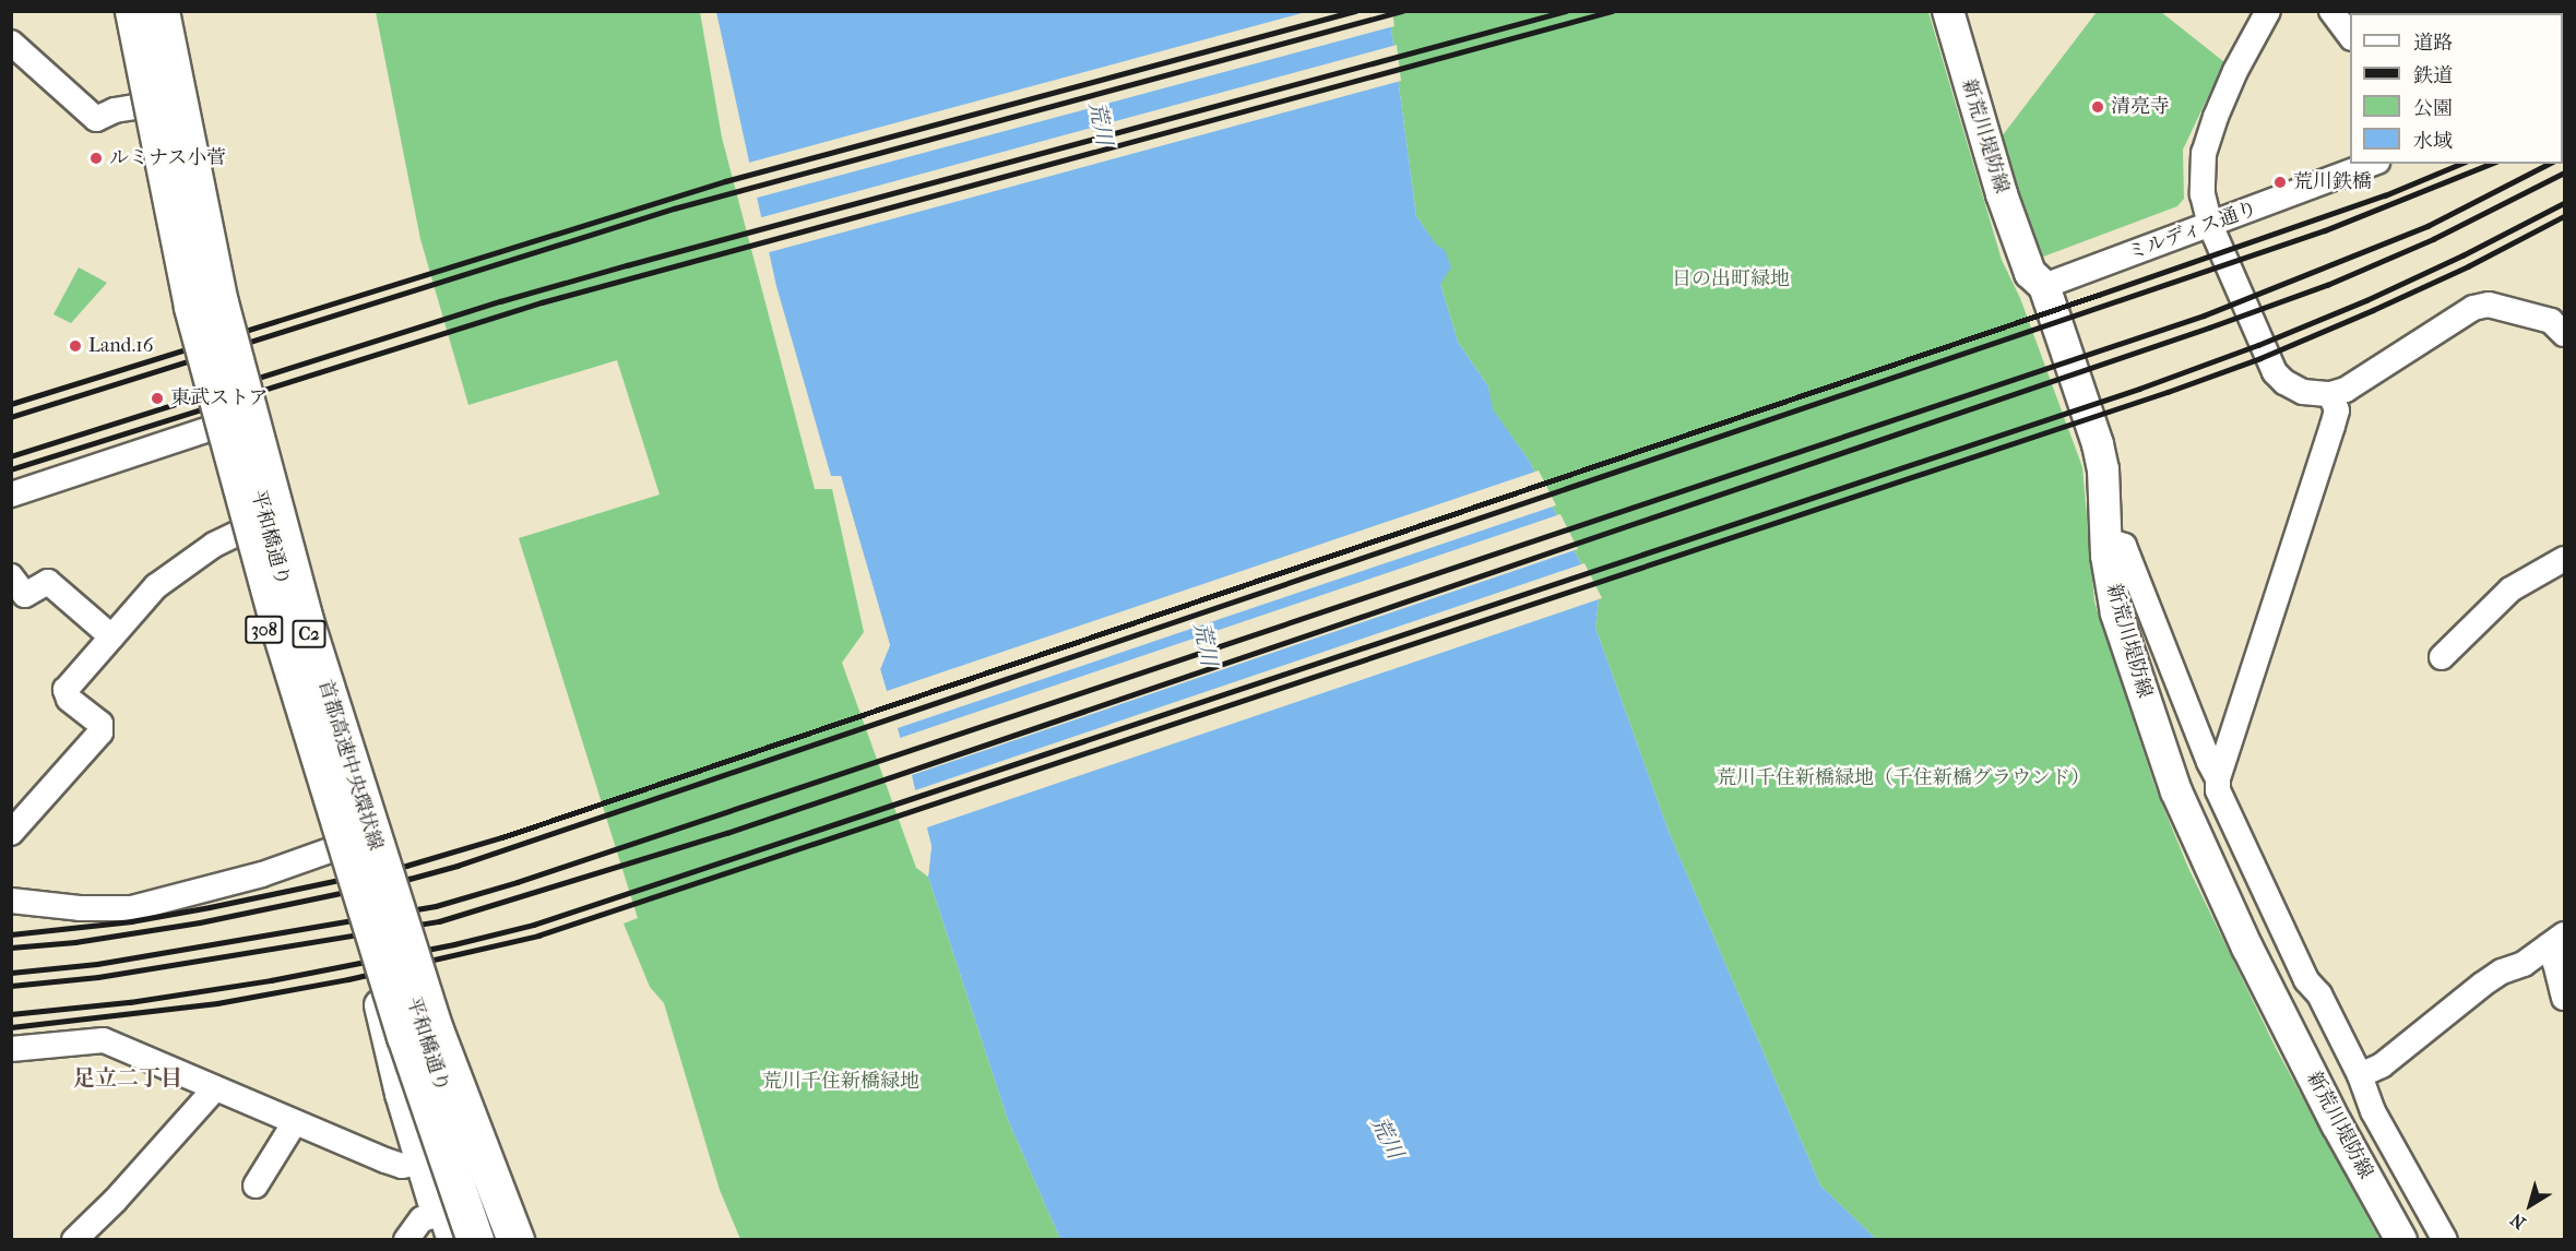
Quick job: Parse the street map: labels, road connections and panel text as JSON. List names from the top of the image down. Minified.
{"streets":{"highway":["C2","首都高速中央環状線"],"main road":["新荒川堤防線","平和橋通り","308"],"street":["ミルディス通り"]},"crossings":[["新荒川堤防線","ミルディス通り"]],"districts":["足立二丁目"],"water":["荒川"],"parks":["日の出町緑地","荒川千住新橋緑地（千住新橋グラウンド）","荒川千住新橋緑地"],"places":["清亮寺","ルミナス小菅","荒川鉄橋","Land.16","東武ストア"],"legend":["道路","鉄道","公園","水域"],"north":"bottom left"}
